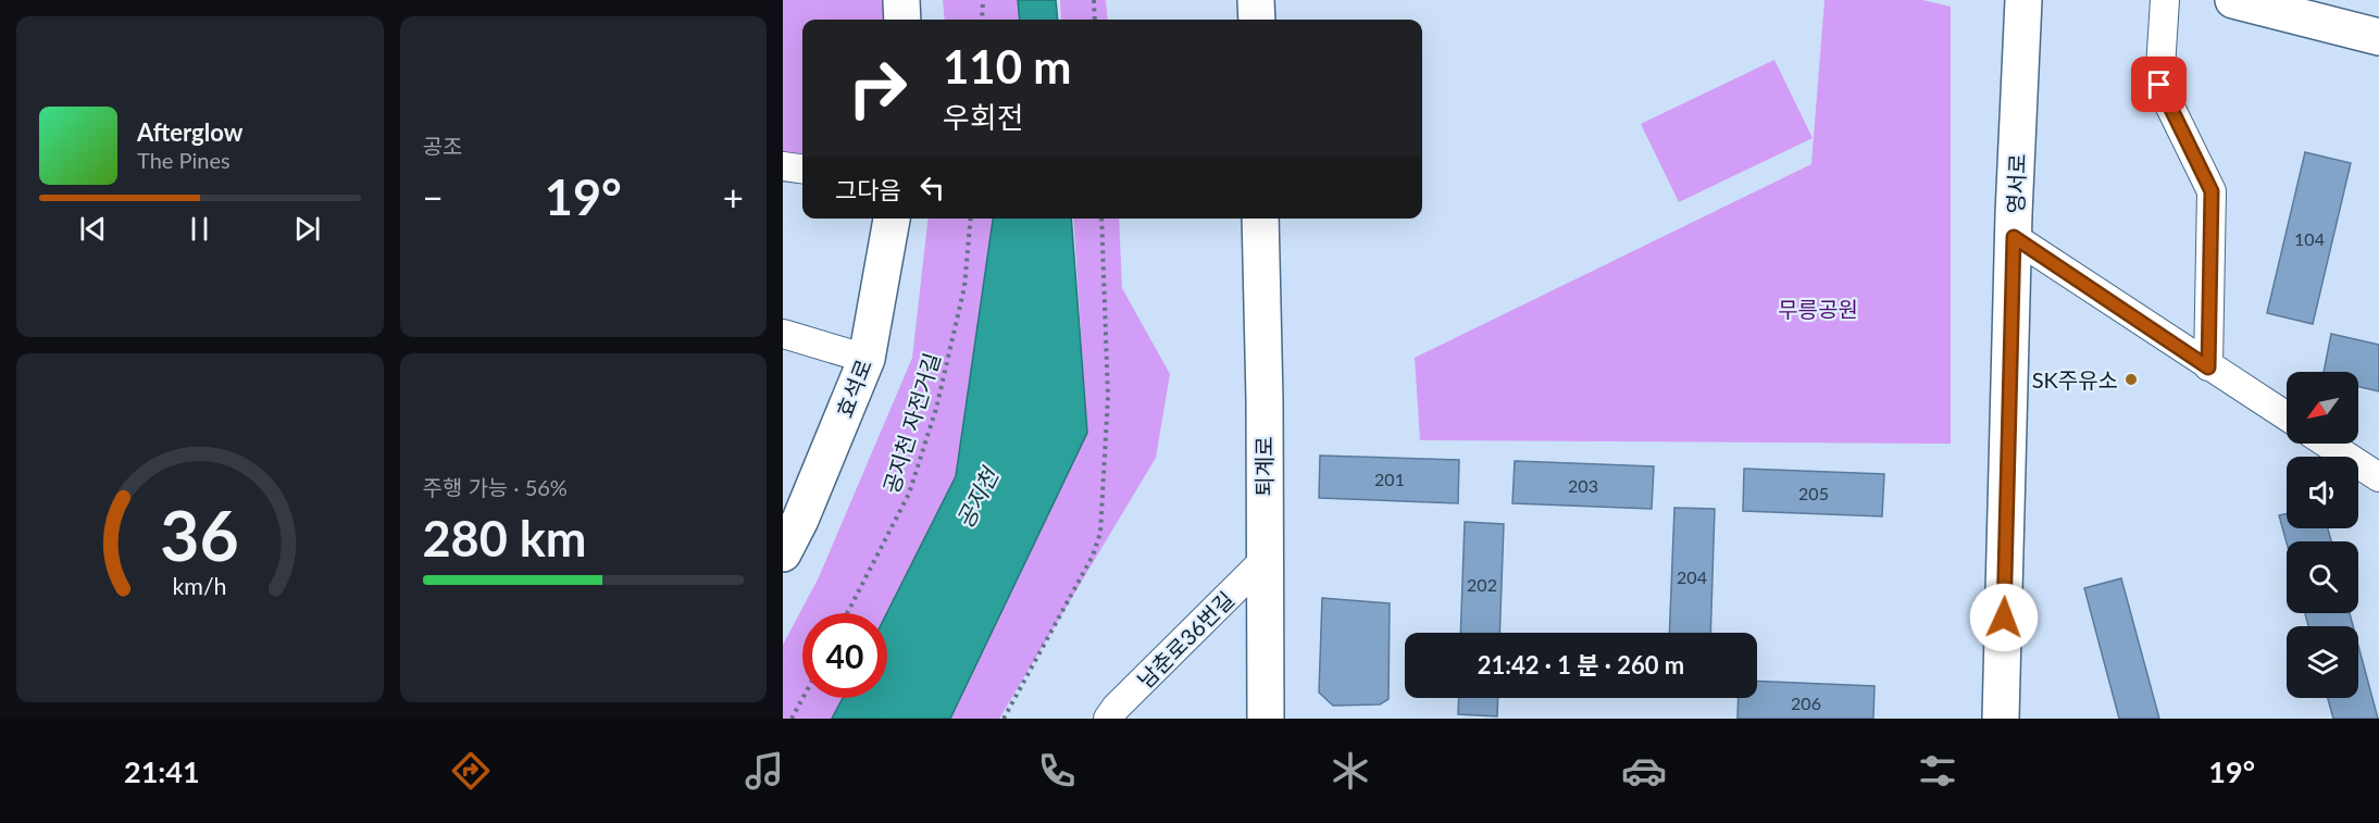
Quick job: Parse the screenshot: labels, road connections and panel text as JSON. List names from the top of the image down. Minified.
{"streets":{"street":["영서로","효석로","퇴계로","남춘로36번길"],"path":["공지천 자전거길"]},"crossings":[["퇴계로","남춘로36번길"]],"water":["공지천"],"parks":["무릉공원"],"places":["SK주유소"],"house_numbers":["104","201","203","205","204","202","206"],"north":"bottom left","page":{"tile":["공조",["주행 가능 · 56%","280 km"]],"turn":["110 m","우회전"],"song":["Afterglow","The Pines"],"then":"그다음","heat":["−","19°","+"],"limit":"40","trip":"21:42 · 1 분 · 260 m","tabs":["21:41","19°"],"gauge":["36","km/h"]}}
